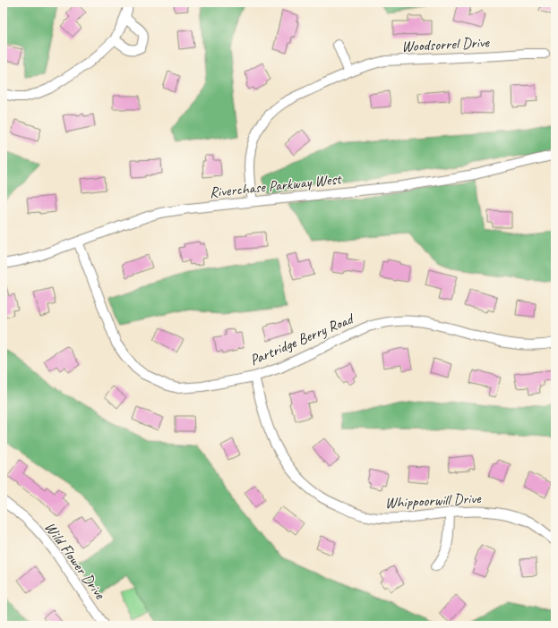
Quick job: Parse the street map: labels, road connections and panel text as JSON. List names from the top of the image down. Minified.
{"streets":{"street":["Woodsorrel Drive","Riverchase Parkway West","Partridge Berry Road","Whippoorwill Drive","Wild Flower Drive"]},"crossings":[["Woodsorrel Drive","Riverchase Parkway West"],["Riverchase Parkway West","Partridge Berry Road"],["Partridge Berry Road","Whippoorwill Drive"]]}
